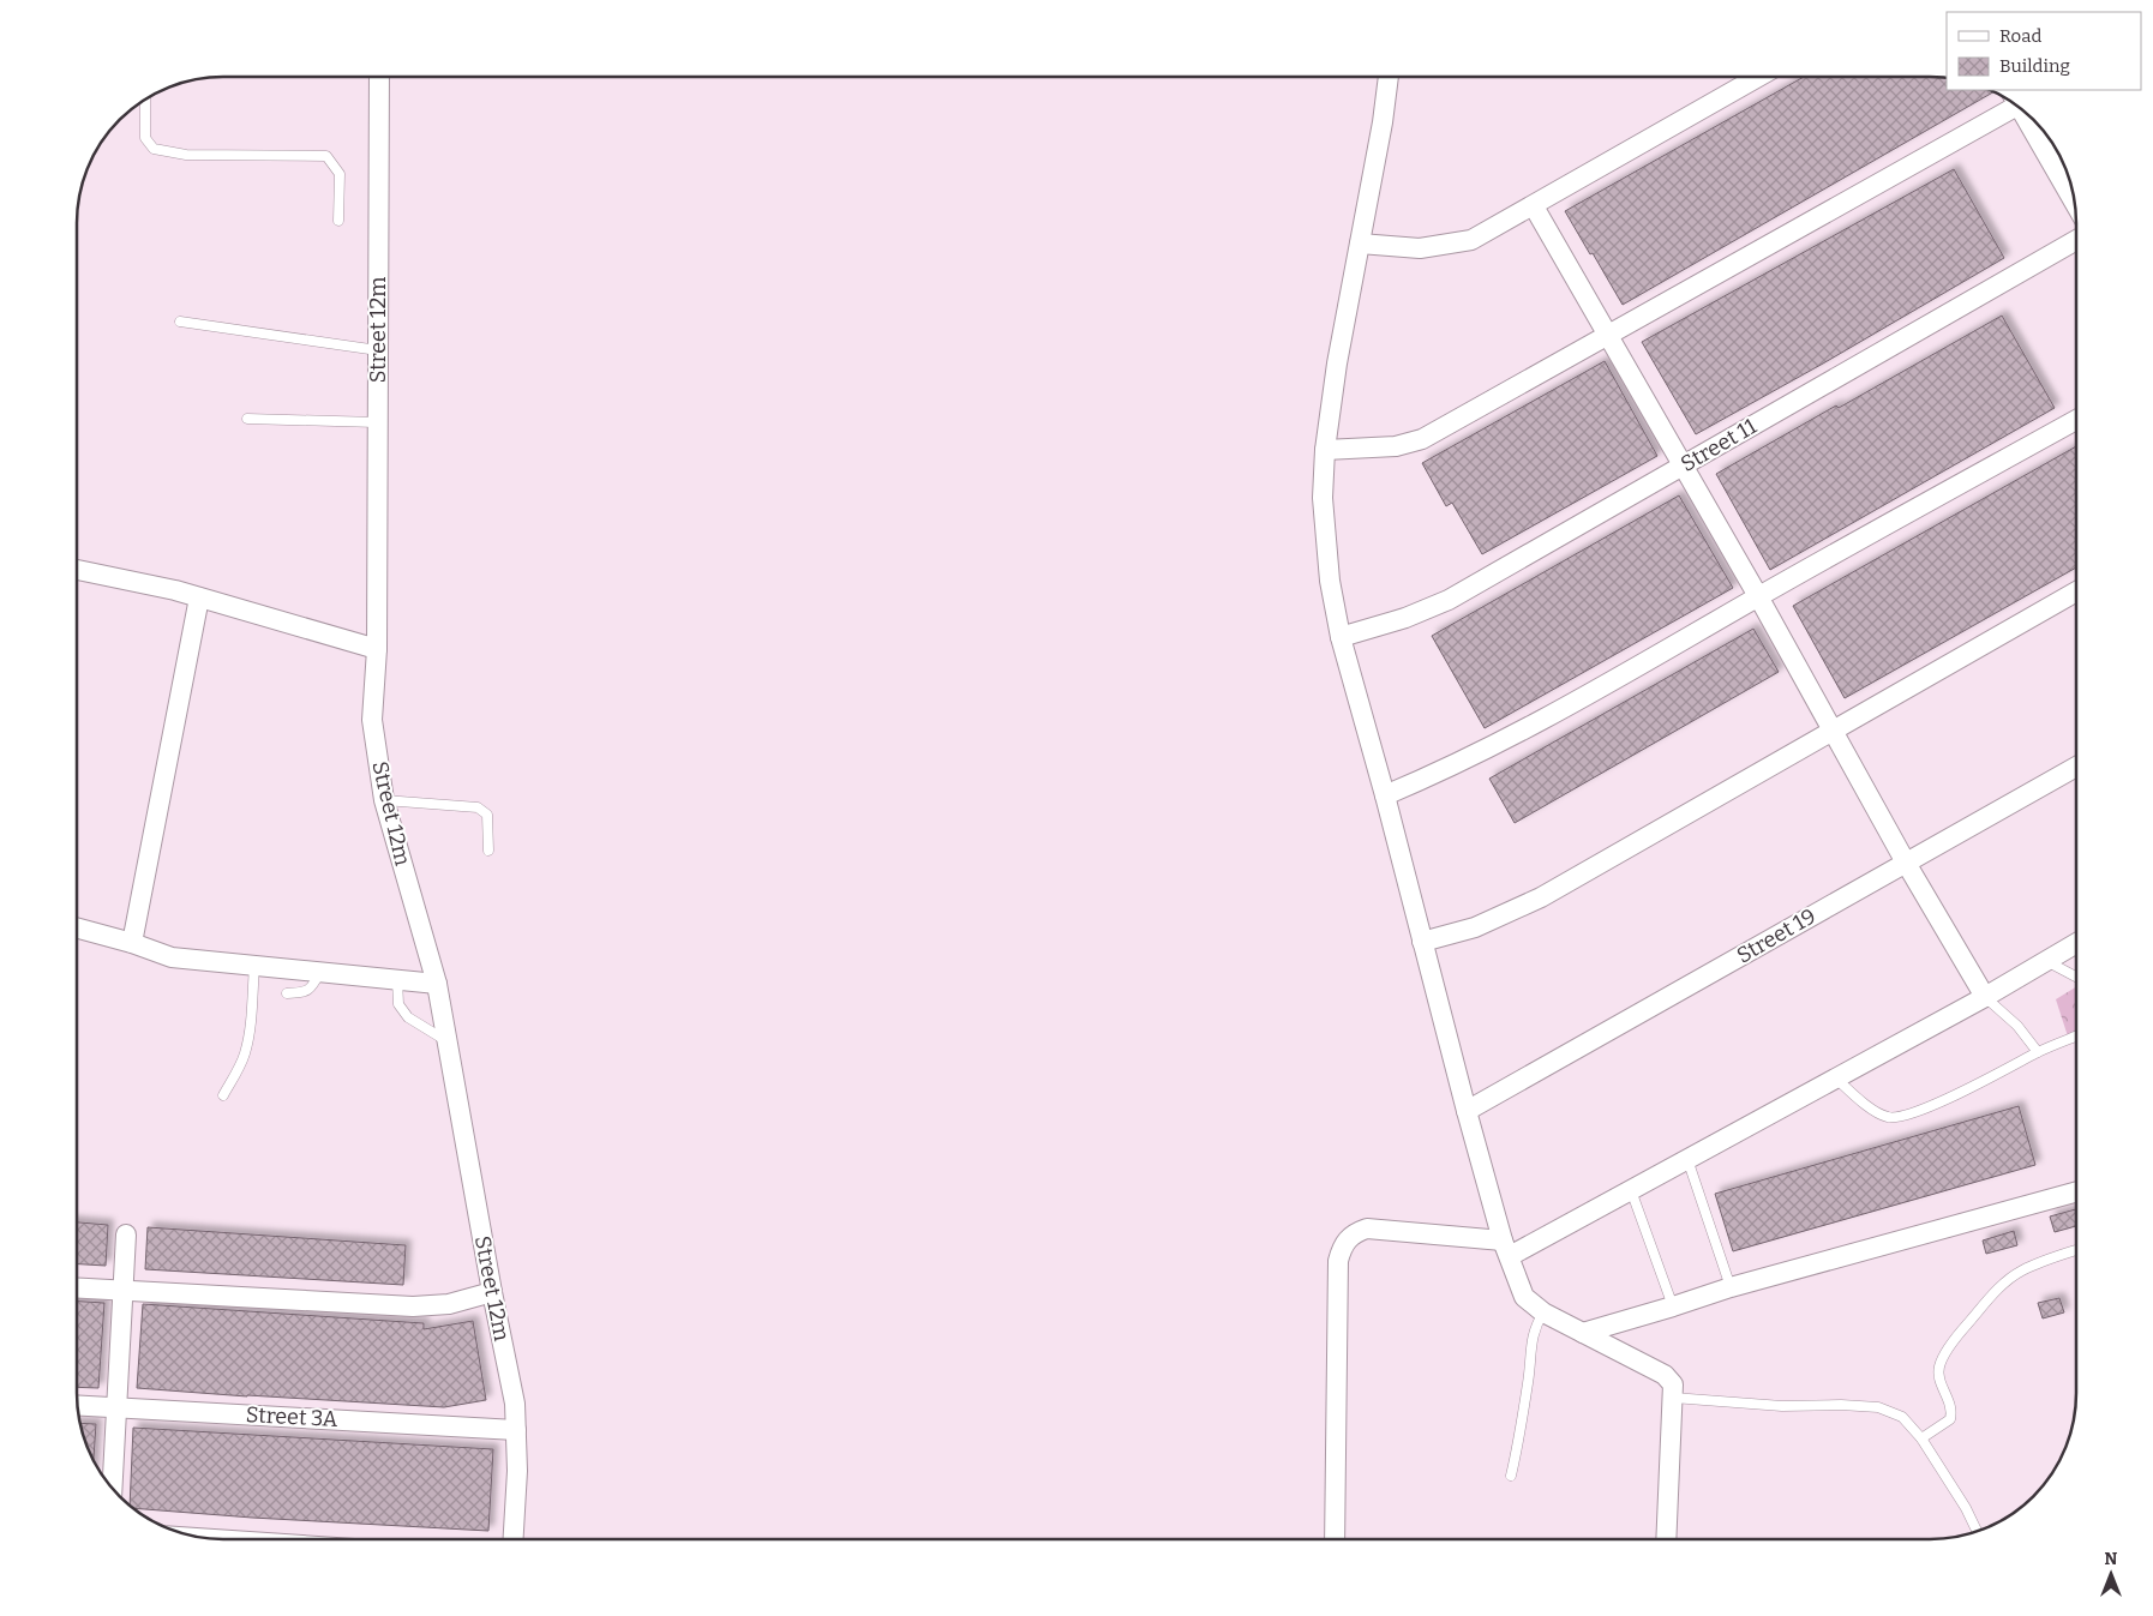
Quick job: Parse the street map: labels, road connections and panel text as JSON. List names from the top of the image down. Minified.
{"streets":{"street":["Street 12m","Street 11","Street 19","Street 3A"]},"crossings":[["Street 12m","Street 3A"]],"legend":["Road","Building"],"north":"top"}
